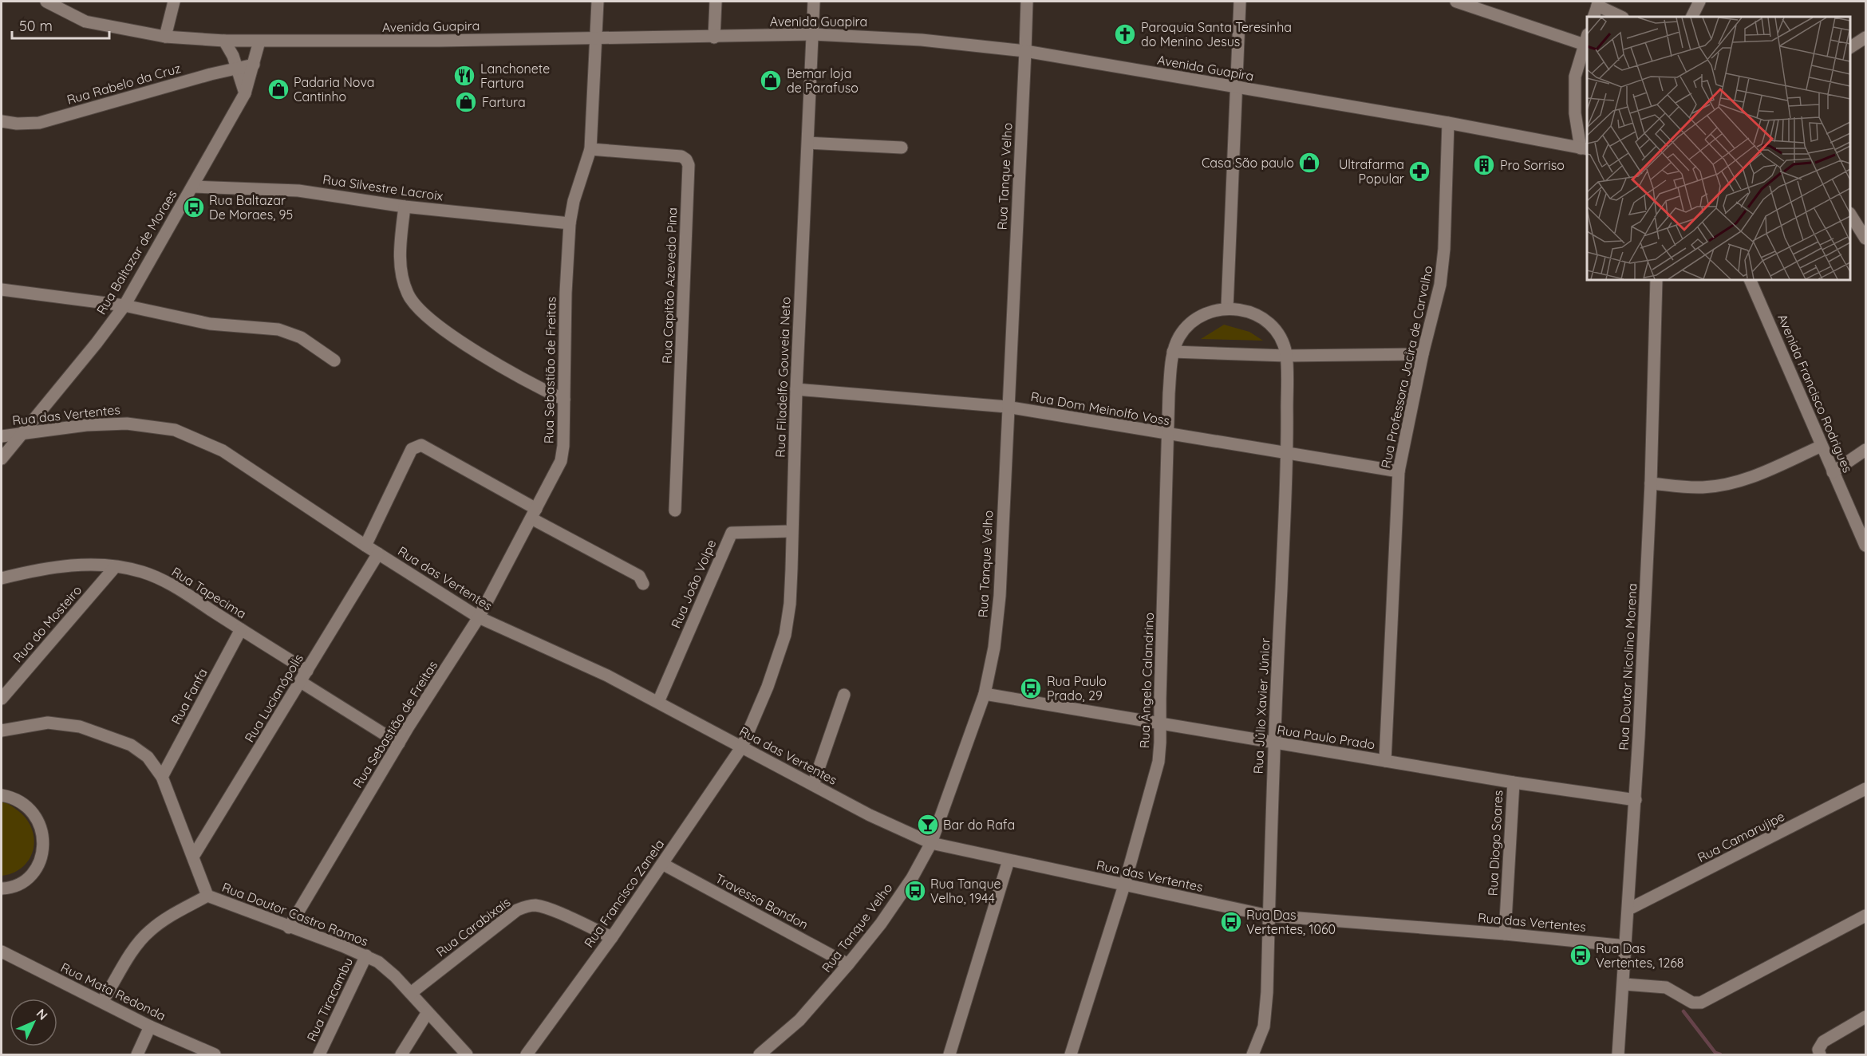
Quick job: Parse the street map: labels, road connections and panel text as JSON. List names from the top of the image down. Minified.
{"streets":{"street":["Avenida Guapira","Rua Rabelo da Cruz","Rua Tanque Velho","Rua Silvestre Lacroix","Rua Baltazar de Moraes","Rua Capitão Azevedo Pina","Rua Professora Jacira de Carvalho","Rua Sebastião de Freitas","Rua Filadelfo Gouveia Neto","Avenida Francisco Rodrigues","Rua Dom Meinolfo Voss","Rua das Vertentes","Rua João Volpe","Rua Tapecima","Rua do Mosteiro","Rua Doutor Nicolino Morena","Rua Ângelo Calandrino","Rua Fanfa","Rua Lucianópolis","Rua Júlio Xavier Júnior","Rua Paulo Prado","Rua Camarujipe","Rua Diogo Soares","Rua Francisco Zanela","Travessa Bandon","Rua Doutor Castro Ramos","Rua Carabixais","Rua Mata Redonda","Rua Tiracambu"]},"crossings":[["Avenida Guapira","Rua Tanque Velho"],["Avenida Guapira","Rua Baltazar de Moraes"],["Avenida Guapira","Rua Professora Jacira de Carvalho"],["Avenida Guapira","Rua Sebastião de Freitas"],["Avenida Guapira","Rua Filadelfo Gouveia Neto"],["Rua Rabelo da Cruz","Rua Baltazar de Moraes"],["Rua Tanque Velho","Rua Dom Meinolfo Voss"],["Rua Tanque Velho","Rua das Vertentes"],["Rua Tanque Velho","Rua Paulo Prado"],["Rua Tanque Velho","Travessa Bandon"],["Rua Silvestre Lacroix","Rua Baltazar de Moraes"],["Rua Silvestre Lacroix","Rua Sebastião de Freitas"],["Rua Baltazar de Moraes","Rua das Vertentes"],["Rua Capitão Azevedo Pina","Rua Sebastião de Freitas"],["Rua Professora Jacira de Carvalho","Rua Dom Meinolfo Voss"],["Rua Professora Jacira de Carvalho","Rua Paulo Prado"],["Rua Sebastião de Freitas","Rua das Vertentes"],["Rua Sebastião de Freitas","Rua Doutor Castro Ramos"],["Rua Filadelfo Gouveia Neto","Rua Dom Meinolfo Voss"],["Rua Filadelfo Gouveia Neto","Rua das Vertentes"],["Rua Filadelfo Gouveia Neto","Rua João Volpe"],["Rua Filadelfo Gouveia Neto","Rua Francisco Zanela"],["Rua Dom Meinolfo Voss","Rua Ângelo Calandrino"],["Rua Dom Meinolfo Voss","Rua Júlio Xavier Júnior"],["Rua das Vertentes","Rua João Volpe"],["Rua das Vertentes","Rua Doutor Nicolino Morena"],["Rua das Vertentes","Rua Ângelo Calandrino"],["Rua das Vertentes","Rua Lucianópolis"],["Rua das Vertentes","Rua Júlio Xavier Júnior"],["Rua das Vertentes","Rua Diogo Soares"],["Rua das Vertentes","Rua Francisco Zanela"],["Rua Tapecima","Rua do Mosteiro"],["Rua Tapecima","Rua Fanfa"],["Rua Tapecima","Rua Lucianópolis"],["Rua Doutor Nicolino Morena","Rua Paulo Prado"],["Rua Doutor Nicolino Morena","Rua Camarujipe"],["Rua Ângelo Calandrino","Rua Paulo Prado"],["Rua Fanfa","Rua Doutor Castro Ramos"],["Rua Lucianópolis","Rua Doutor Castro Ramos"],["Rua Júlio Xavier Júnior","Rua Paulo Prado"],["Rua Paulo Prado","Rua Diogo Soares"],["Rua Francisco Zanela","Travessa Bandon"],["Rua Francisco Zanela","Rua Carabixais"],["Rua Doutor Castro Ramos","Rua Carabixais"],["Rua Doutor Castro Ramos","Rua Tiracambu"]],"places":{"church":["Paroquia Santa Teresinha do Menino Jesus"],"restaurant":["Lanchonete Fartura"],"shop":["Bemar loja de Parafuso","Padaria Nova Cantinho","Fartura","Casa São paulo"],"building":["Pro Sorriso"],"pharmacy":["Ultrafarma Popular"],"bus stop":["Rua Baltazar De Moraes, 95","Rua Paulo Prado, 29","Rua Tanque Velho, 1944","Rua Das Vertentes, 1060","Rua Das Vertentes, 1268"],"bar":["Bar do Rafa"]},"scale_bar":"50 m","north":"top right"}
